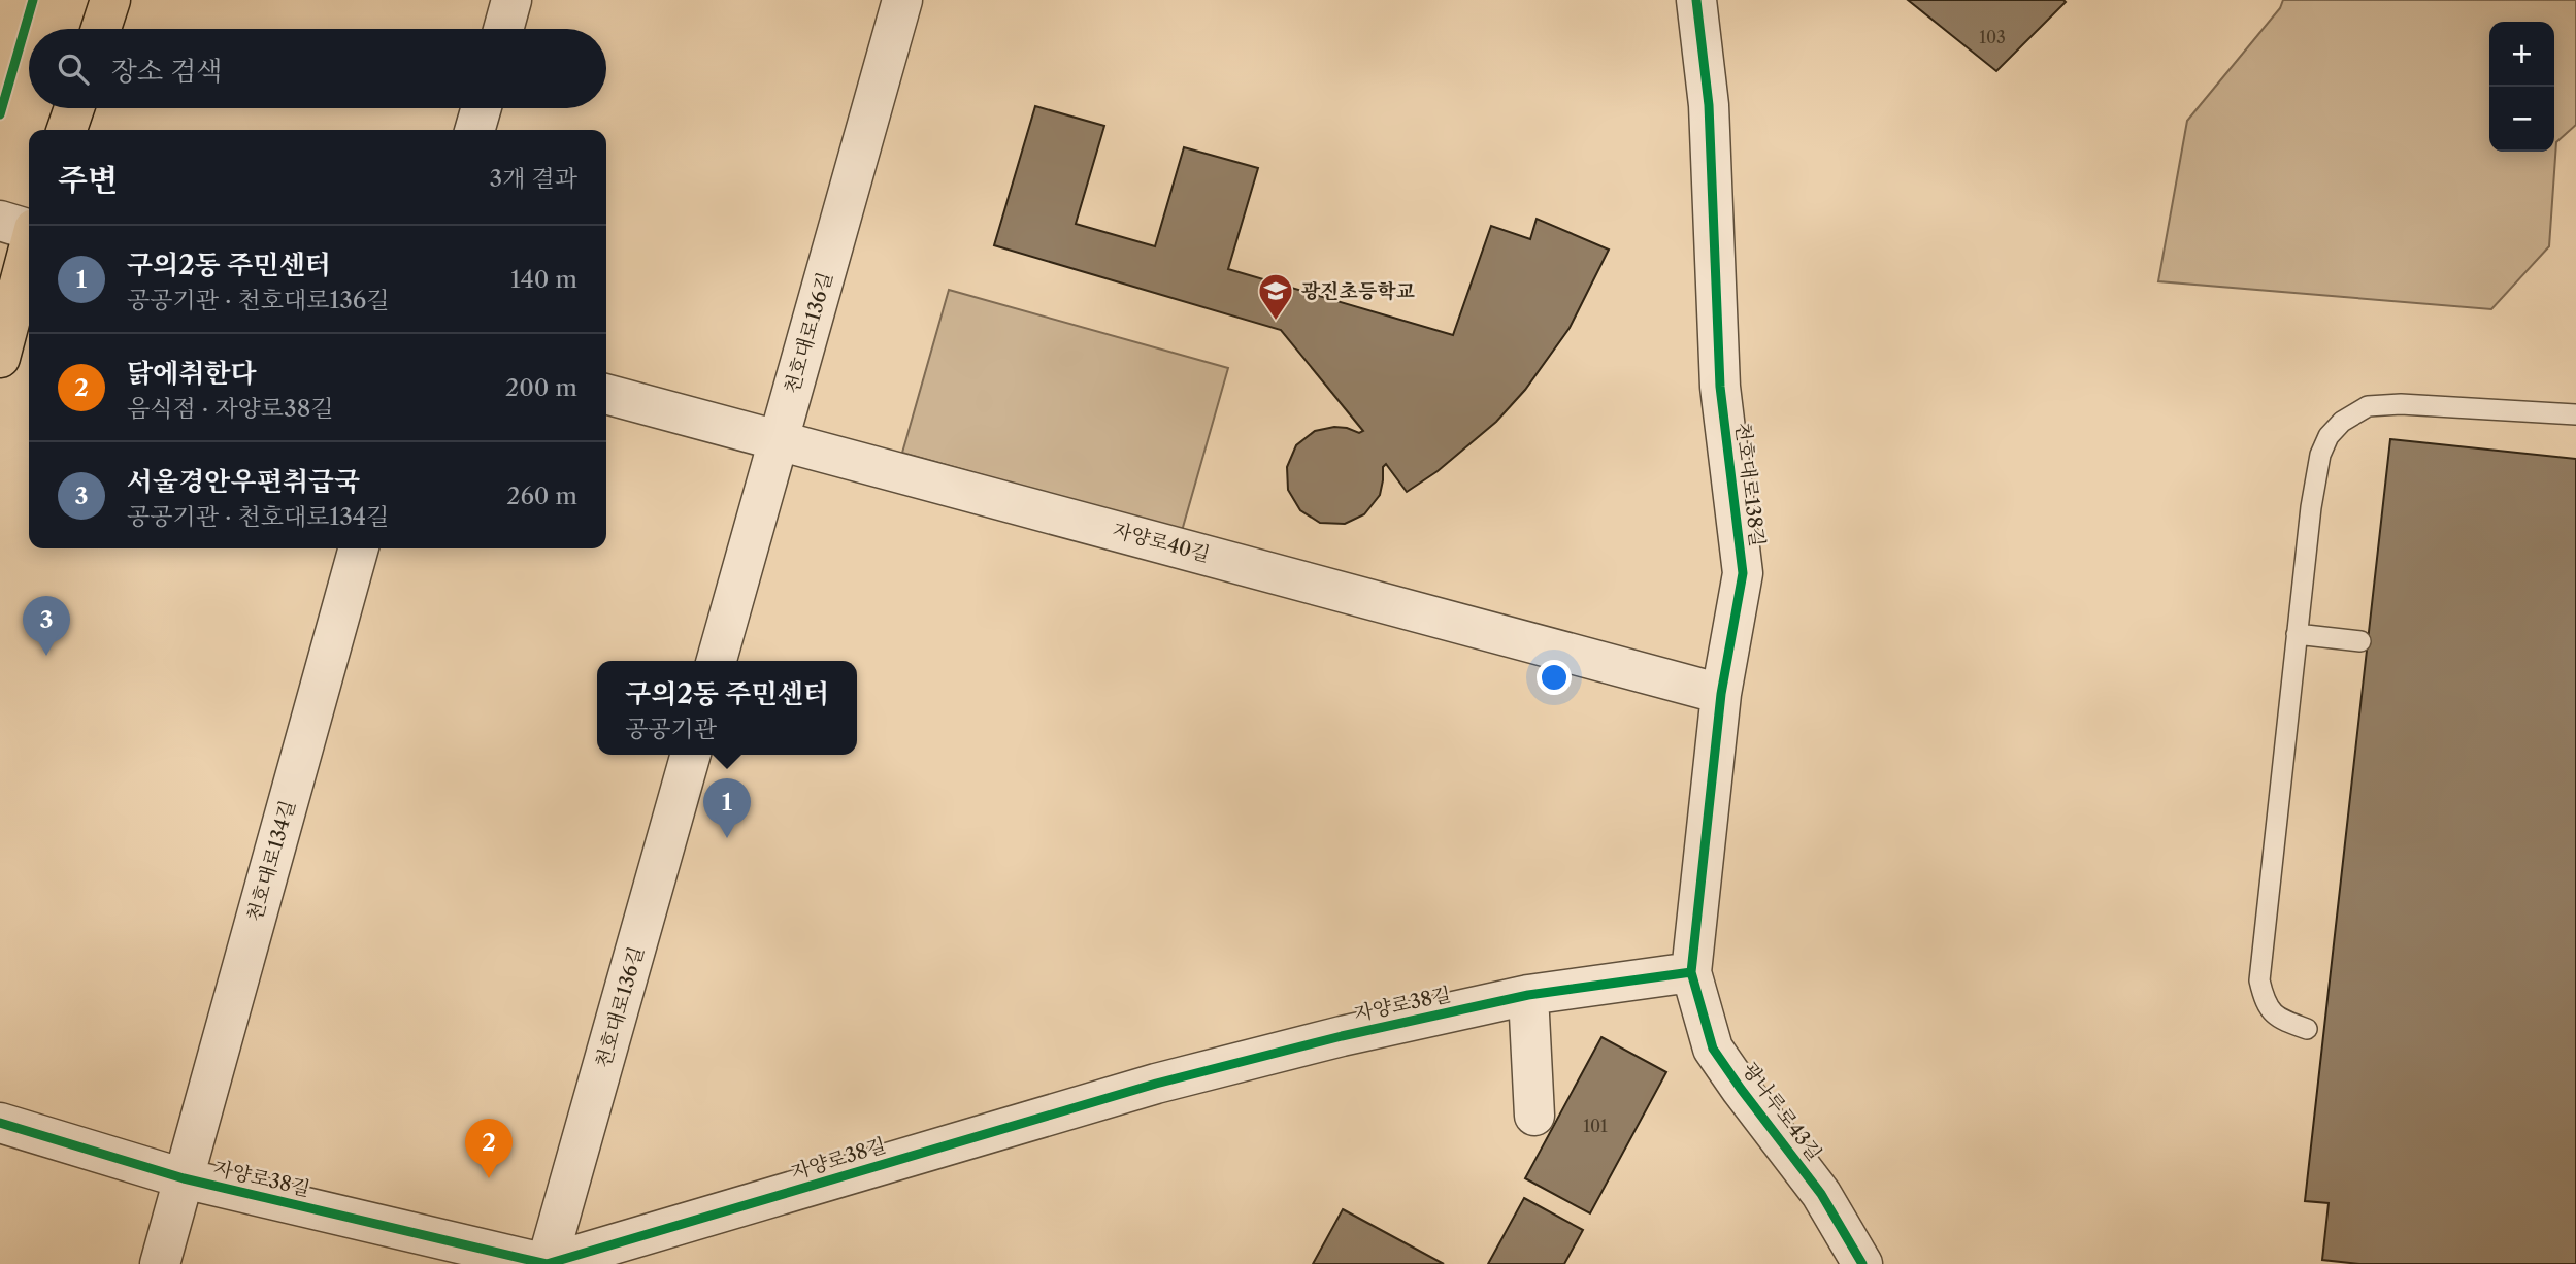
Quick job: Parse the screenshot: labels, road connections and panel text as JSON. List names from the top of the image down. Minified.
{"streets":{"street":["천호대로136길","천호대로138길","자양로40길","천호대로134길","자양로38길","광나루로43길"]},"crossings":[["천호대로136길","자양로40길"],["천호대로136길","자양로38길"],["천호대로138길","자양로40길"],["천호대로138길","자양로38길"],["천호대로138길","광나루로43길"],["천호대로134길","자양로38길"],["자양로38길","광나루로43길"]],"places":{"school or university":["광진초등학교"]},"house_numbers":["103","101"],"page":{"map_buttons":["+","−"],"search":"장소 검색","heading":["주변","3개 결과"],"list":[{"mark":"1","name":"구의2동 주민센터","note":"공공기관 · 천호대로136길","value":"140 m"},{"mark":"2","name":"닭에취한다","note":"음식점 · 자양로38길","value":"200 m"},{"mark":"3","name":"서울경안우편취급국","note":"공공기관 · 천호대로134길","value":"260 m"}],"pins":["3","1","2"],"popup":["구의2동 주민센터","공공기관"]}}
